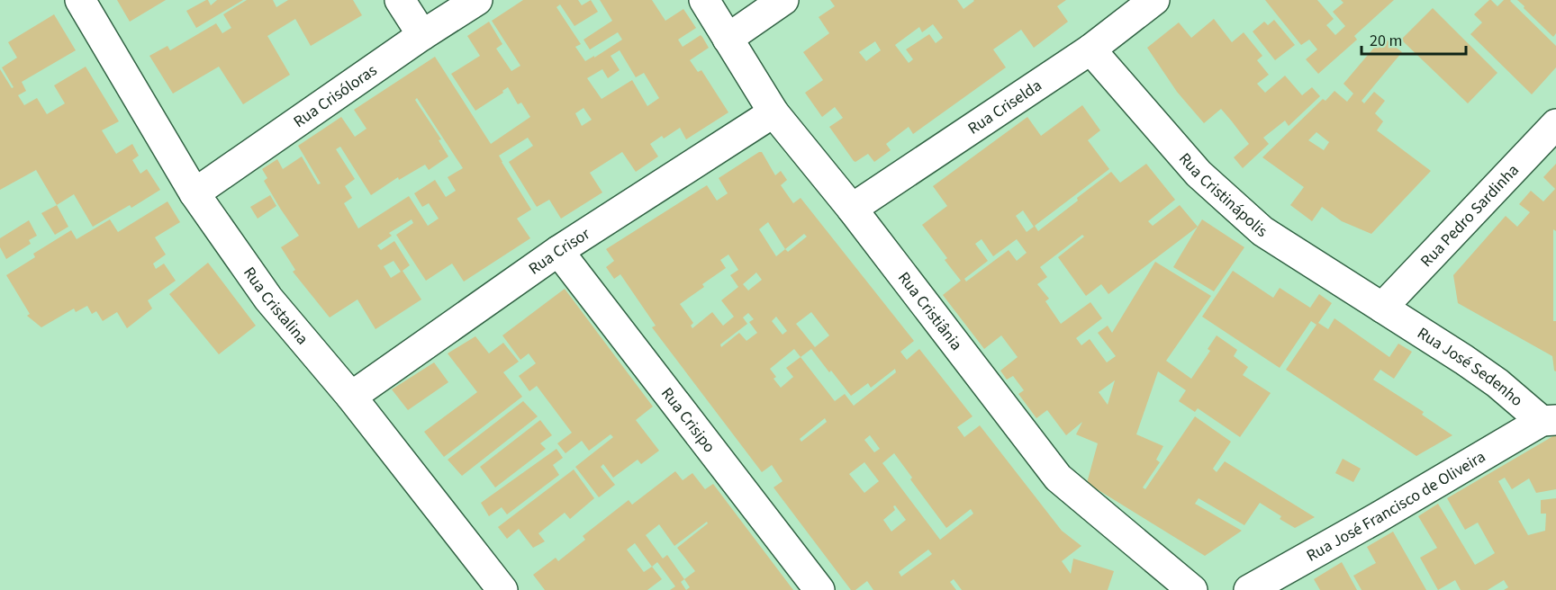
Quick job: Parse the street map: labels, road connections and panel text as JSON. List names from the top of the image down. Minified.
{"streets":{"street":["Rua Crisóloras","Rua Criselda","Rua Cristinápolis","Rua Pedro Sardinha","Rua Crisor","Rua Cristalina","Rua Cristiânia","Rua José Sedenho","Rua Crisipo","Rua José Francisco de Oliveira"]},"crossings":[["Rua Crisóloras","Rua Cristalina"],["Rua Criselda","Rua Cristinápolis"],["Rua Criselda","Rua Cristiânia"],["Rua Cristinápolis","Rua Pedro Sardinha"],["Rua Cristinápolis","Rua José Sedenho"],["Rua Pedro Sardinha","Rua José Sedenho"],["Rua Crisor","Rua Cristalina"],["Rua Crisor","Rua Cristiânia"],["Rua Crisor","Rua Crisipo"],["Rua José Sedenho","Rua José Francisco de Oliveira"]],"scale_bar":"20 m"}
